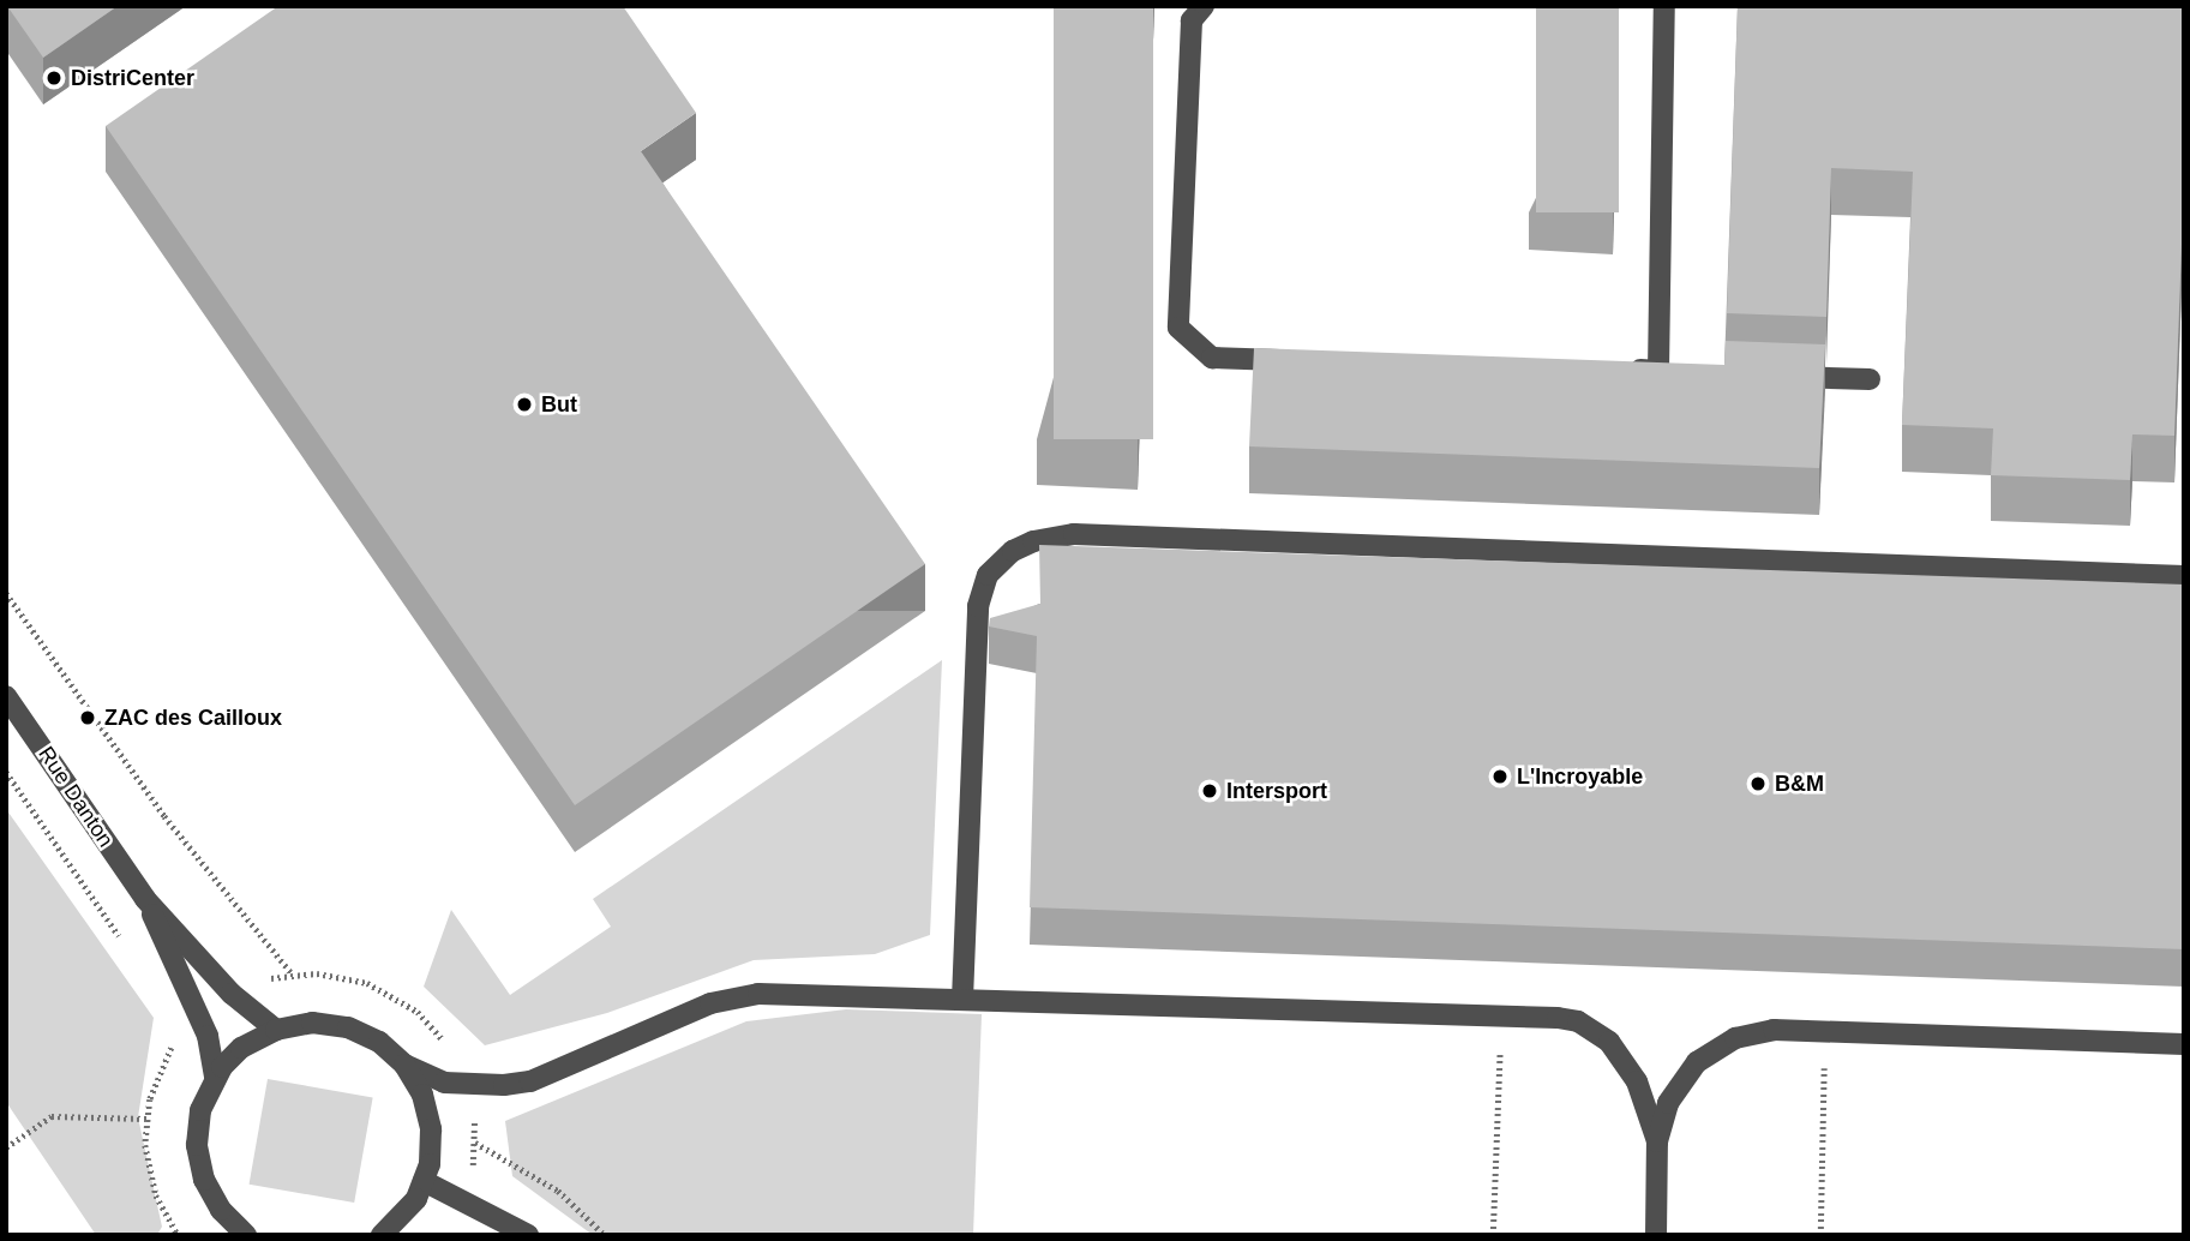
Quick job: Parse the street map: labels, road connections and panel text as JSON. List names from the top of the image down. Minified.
{"streets":{"street":["Rue Danton"]},"places":["DistriCenter","But","ZAC des Cailloux","L'Incroyable","B&M","Intersport"]}
